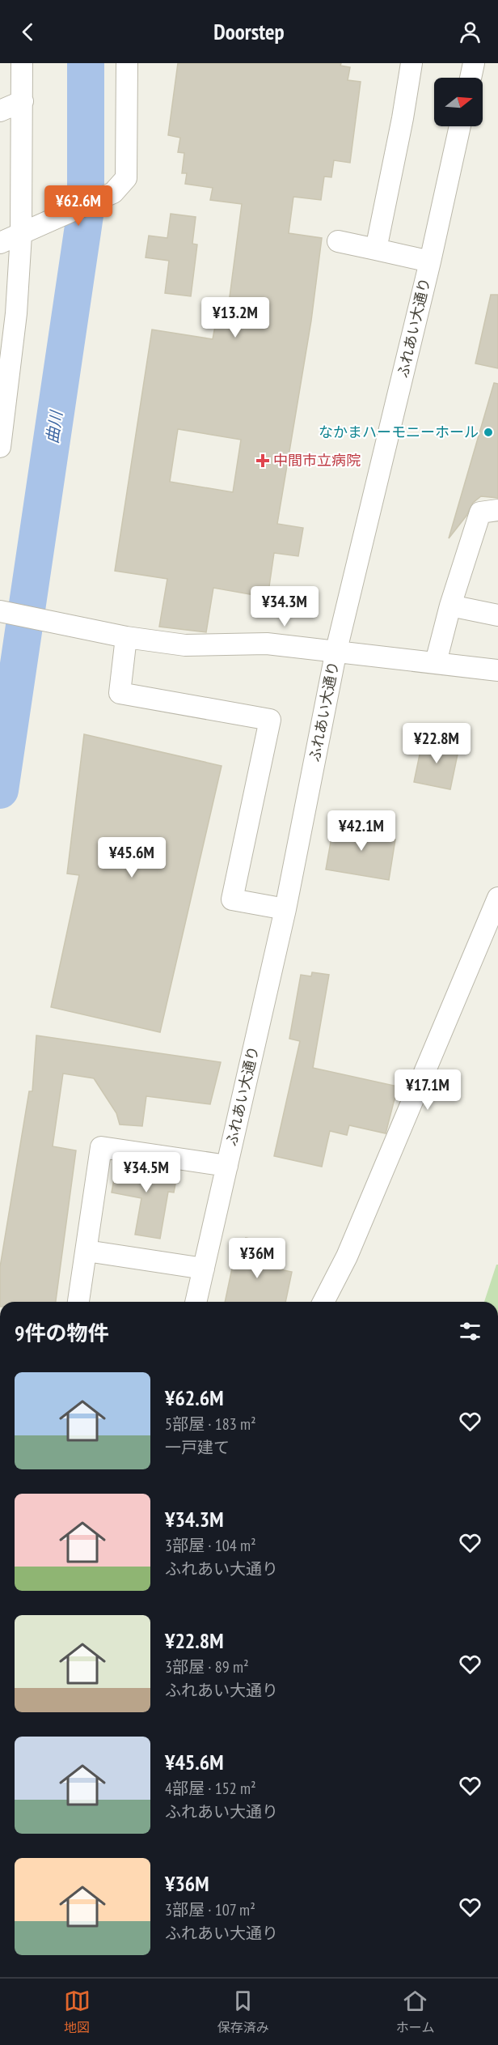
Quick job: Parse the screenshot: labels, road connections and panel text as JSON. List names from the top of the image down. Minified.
{"streets":{"street":["ふれあい大通り"]},"water":["曲川"],"places":{"other":["なかまハーモニーホール"],"health":["中間市立病院"]},"north":"right","page":{"header":"Doorstep","price":["¥62.6M","¥13.2M","¥34.3M","¥22.8M","¥42.1M","¥45.6M","¥17.1M","¥34.5M","¥36M"],"heading":"9件の物件","list":[{"name":"¥62.6M","note":"5部屋 · 183 m² · 一戸建て"},{"name":"¥34.3M","note":"3部屋 · 104 m² · ふれあい大通り"},{"name":"¥22.8M","note":"3部屋 · 89 m² · ふれあい大通り"},{"name":"¥45.6M","note":"4部屋 · 152 m² · ふれあい大通り"},{"name":"¥36M","note":"3部屋 · 107 m² · ふれあい大通り"}],"tabs":["地図","保存済み","ホーム"]}}
